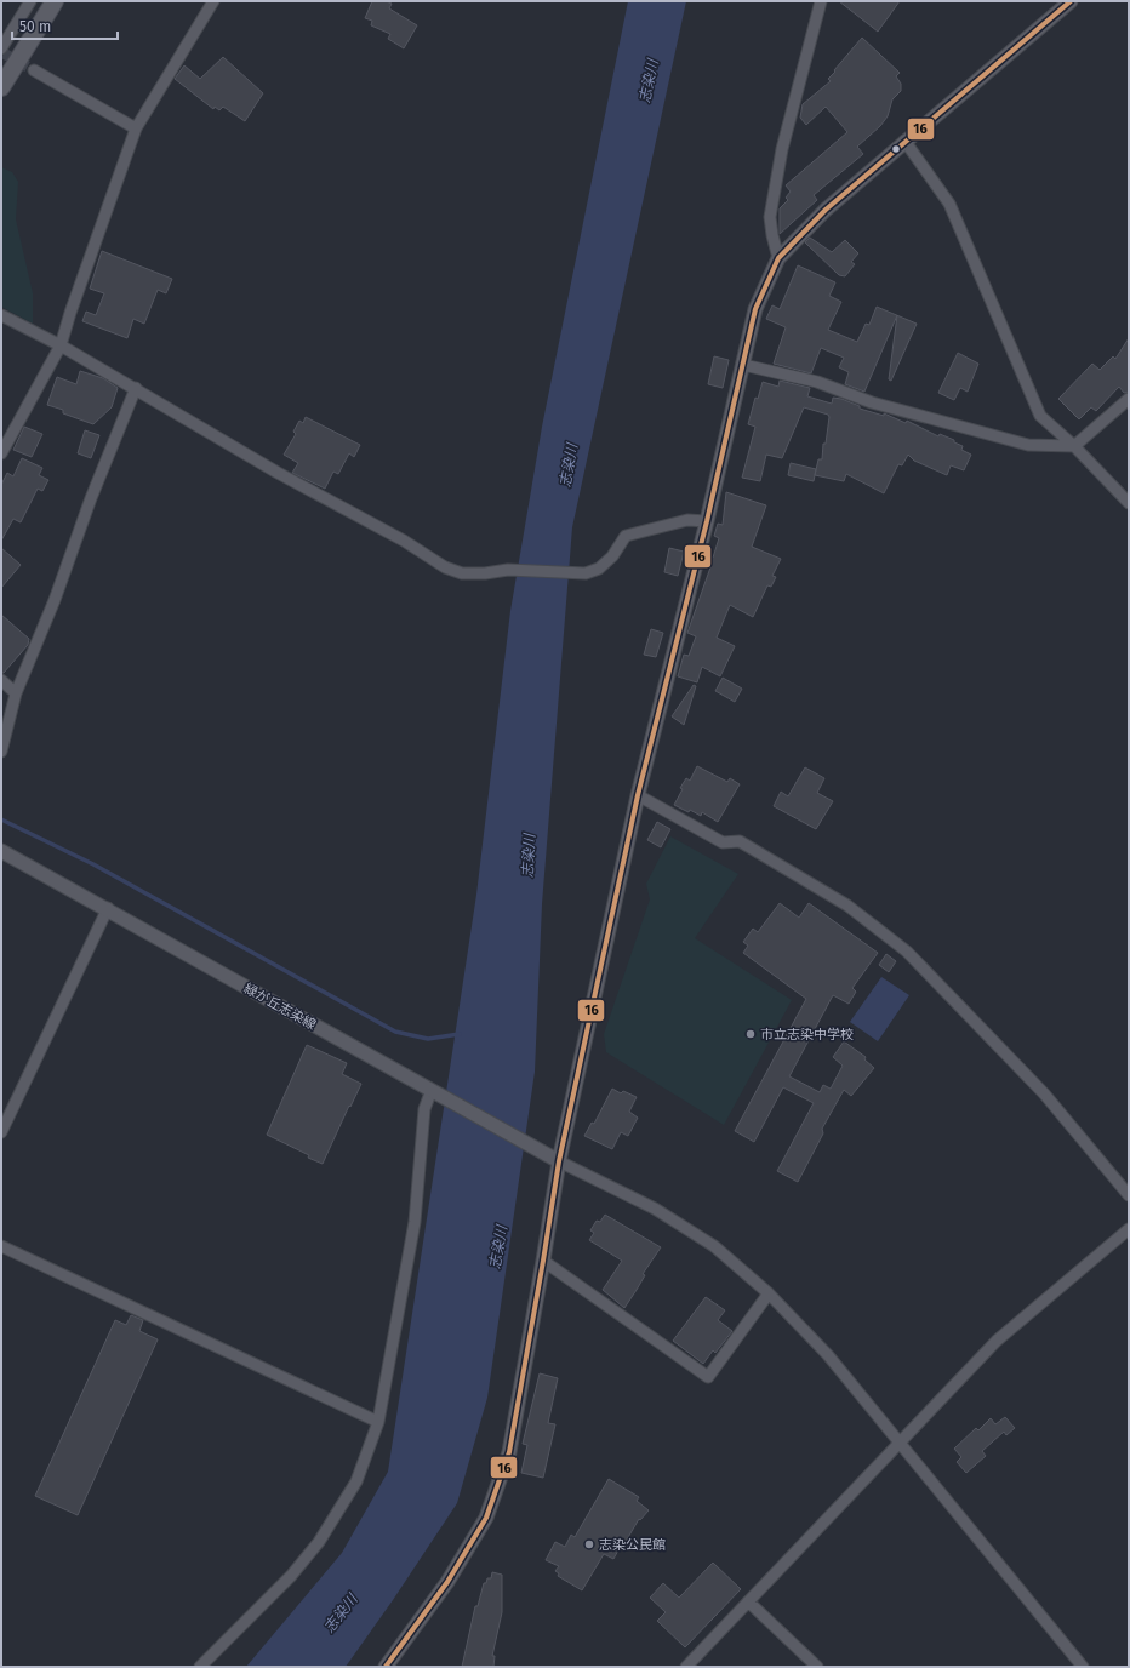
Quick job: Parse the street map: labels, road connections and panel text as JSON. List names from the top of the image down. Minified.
{"streets":{"street":["緑が丘志染線"]},"water":["志染川"],"places":["市立志染中学校","志染公民館"],"lines":["transit line 16"],"scale_bar":"50 m"}
